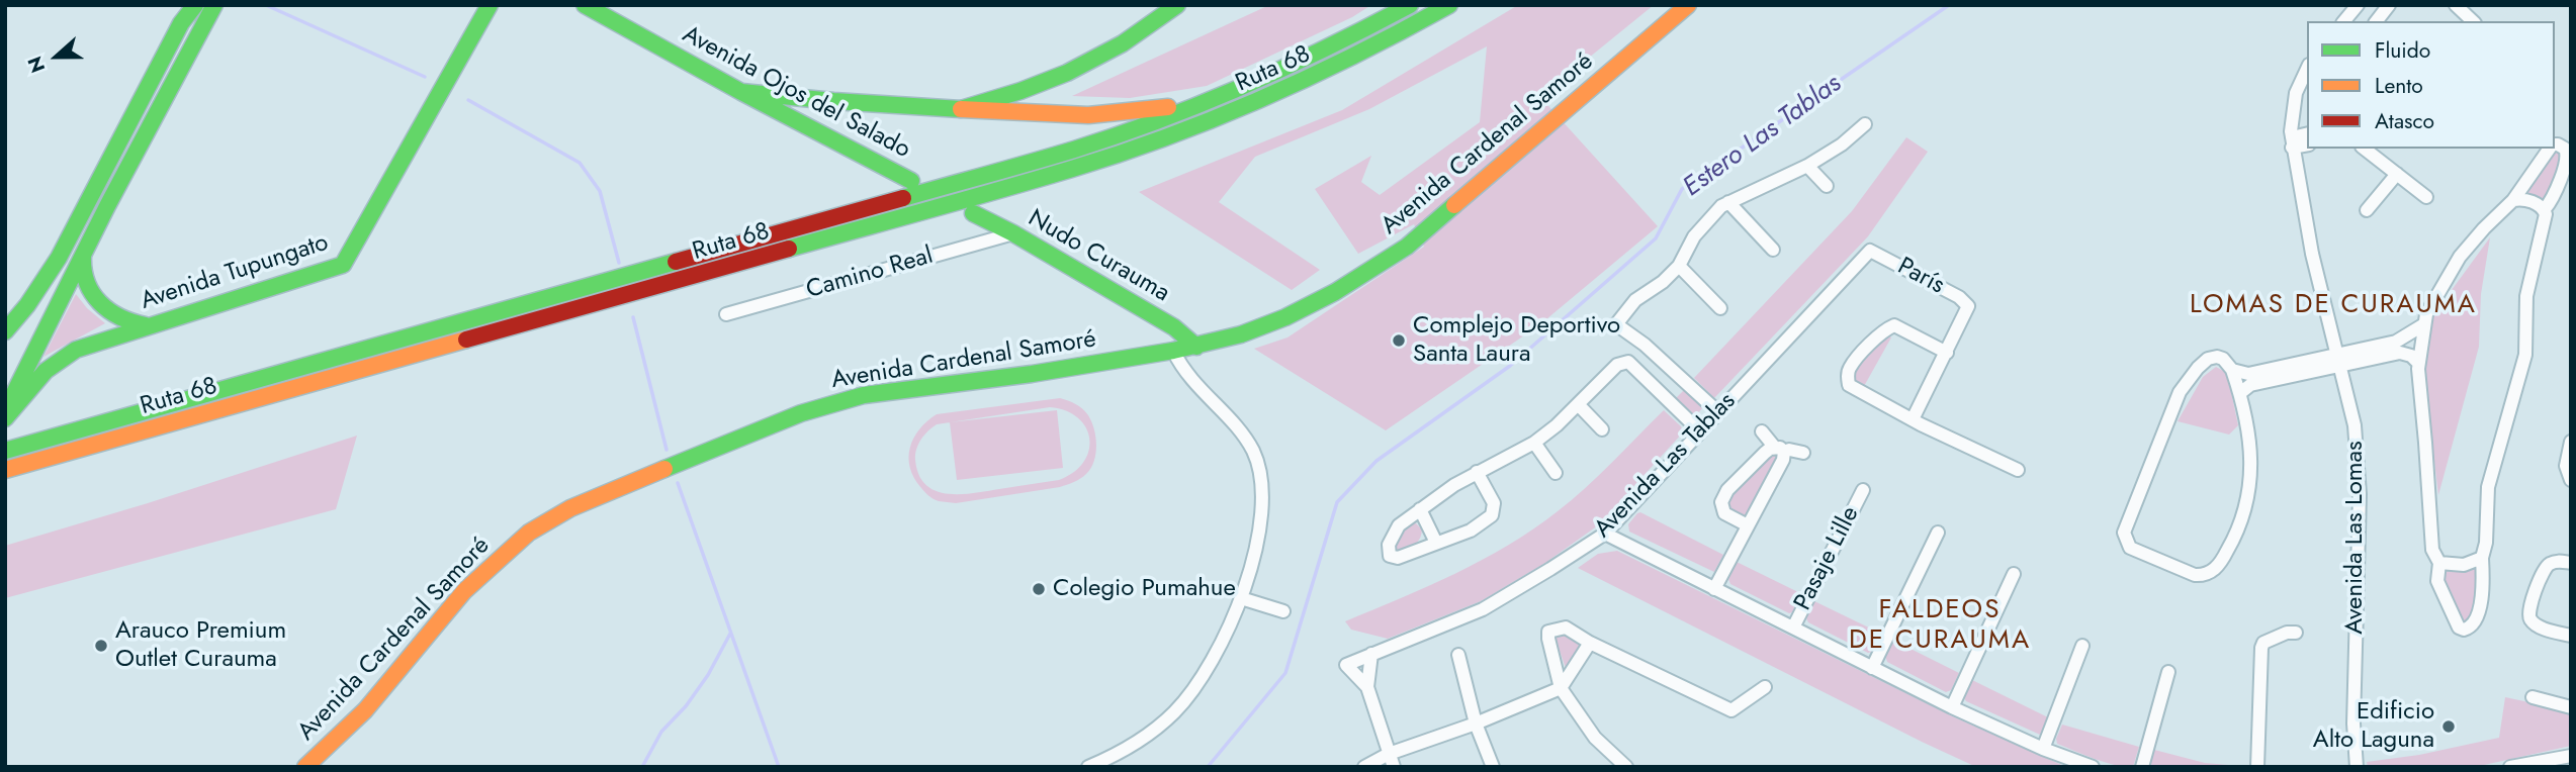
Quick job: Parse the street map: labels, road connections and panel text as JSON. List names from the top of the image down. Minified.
{"streets":{"main road":["Ruta 68","Avenida Ojos del Salado","Avenida Cardenal Samoré","Nudo Curauma","Avenida Tupungato"],"street":["Camino Real","París","Avenida Las Tablas","Avenida Las Lomas","Pasaje Lille"]},"crossings":[["Avenida Cardenal Samoré","Nudo Curauma"],["Nudo Curauma","Camino Real"],["París","Avenida Las Tablas"]],"districts":["LOMAS DE CURAUMA","FALDEOS DE CURAUMA"],"water":["Estero Las Tablas"],"places":["Complejo Deportivo Santa Laura","Colegio Pumahue","Arauco Premium Outlet Curauma","Edificio Alto Laguna"],"legend":["Fluido","Lento","Atasco"],"north":"left"}
